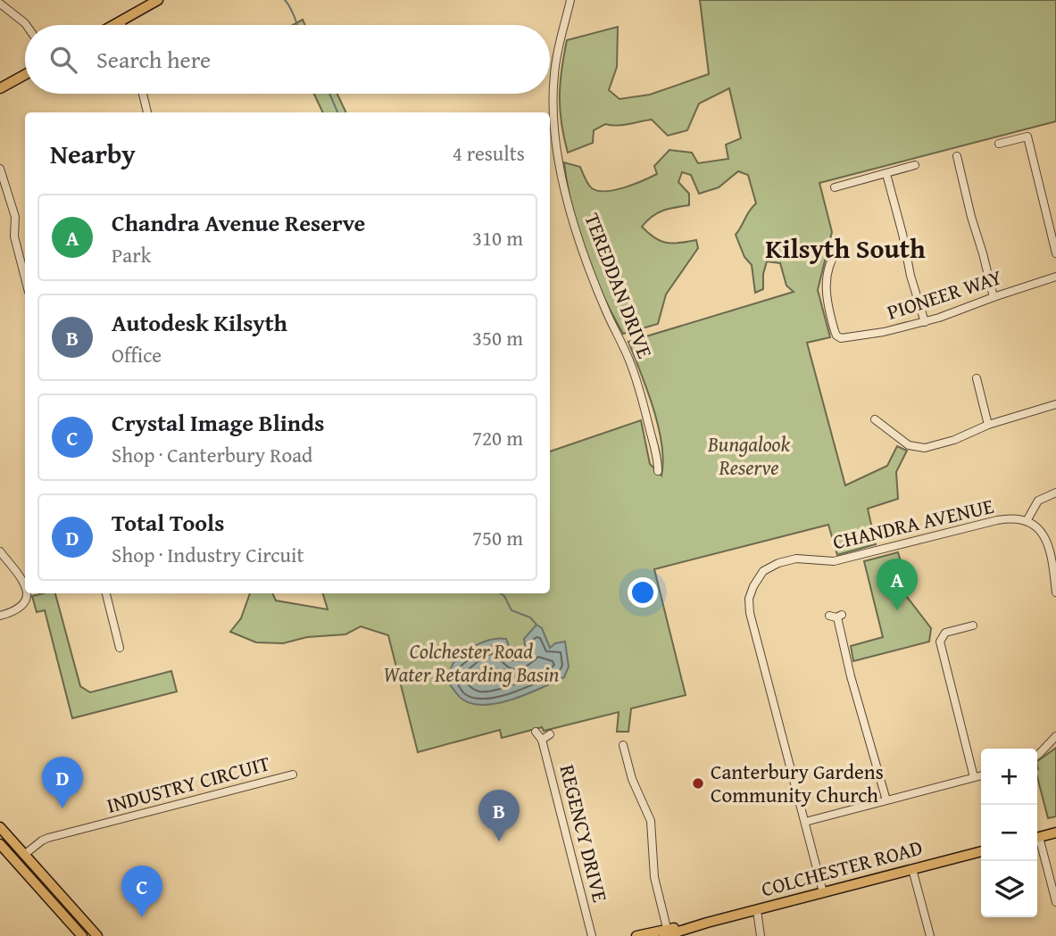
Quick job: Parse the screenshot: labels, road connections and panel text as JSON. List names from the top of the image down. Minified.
{"streets":{"main road":["COLCHESTER ROAD"],"street":["TEREDDAN DRIVE","PIONEER WAY","CHANDRA AVENUE","INDUSTRY CIRCUIT","REGENCY DRIVE"]},"crossings":[["CHANDRA AVENUE","COLCHESTER ROAD"]],"districts":["Kilsyth South"],"parks":["Bungalook Reserve","Colchester Road Water Retarding Basin"],"places":["Canterbury Gardens Community Church"],"page":{"search":"Search here","heading":["Nearby","4 results"],"list":[{"mark":"A","name":"Chandra Avenue Reserve","note":"Park","value":"310 m"},{"mark":"B","name":"Autodesk Kilsyth","note":"Office","value":"350 m"},{"mark":"C","name":"Crystal Image Blinds","note":"Shop · Canterbury Road","value":"720 m"},{"mark":"D","name":"Total Tools","note":"Shop · Industry Circuit","value":"750 m"}],"pins":["A","D","B","C"],"map_buttons":["+","−"]}}
